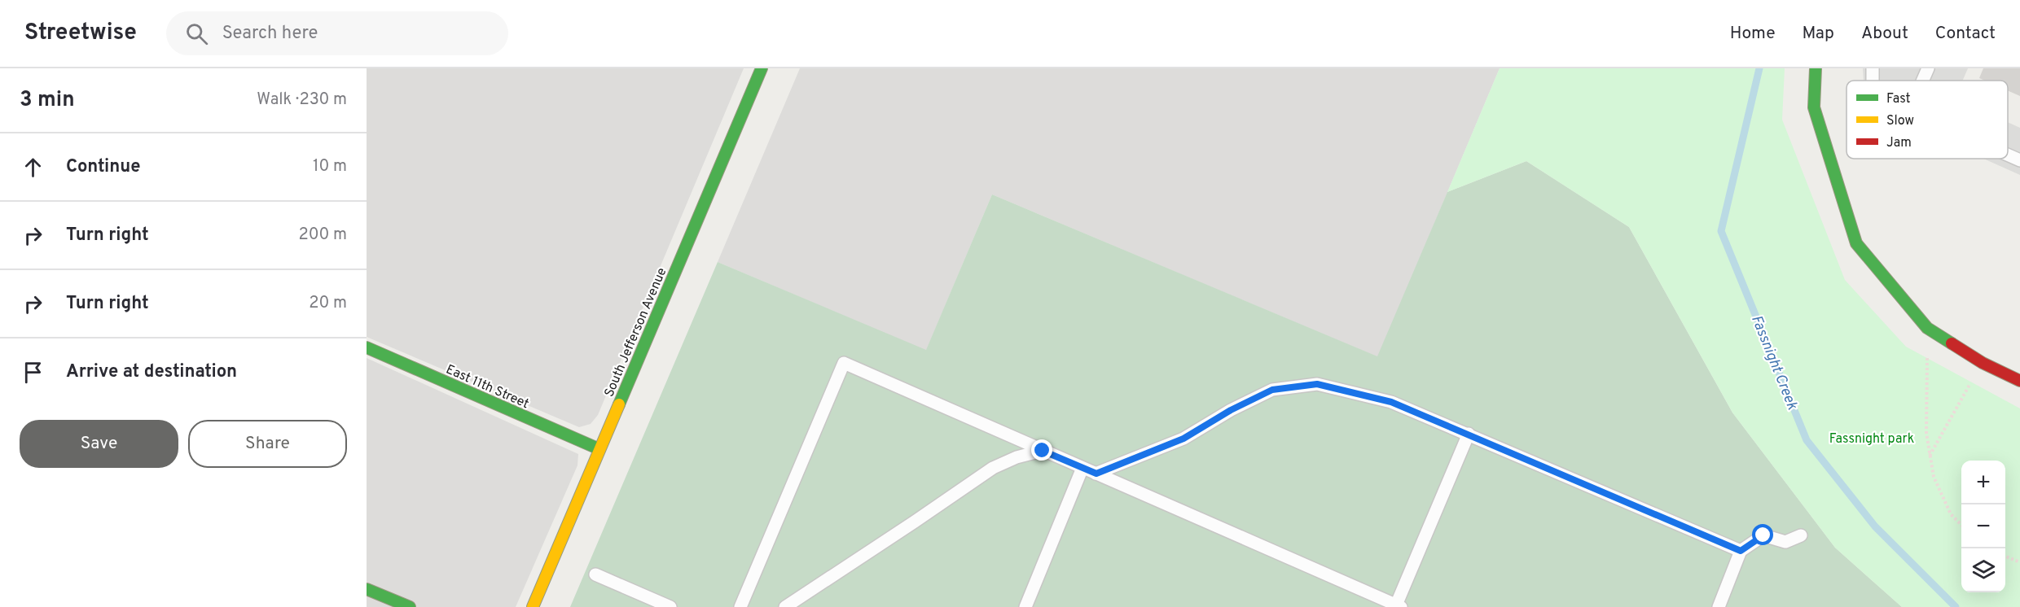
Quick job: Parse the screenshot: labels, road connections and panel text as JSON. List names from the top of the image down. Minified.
{"streets":{"street":["South Jefferson Avenue","East 11th Street"]},"crossings":[["South Jefferson Avenue","East 11th Street"]],"water":["Fassnight Creek"],"parks":["Fassnight park"],"legend":["Fast","Slow","Jam"],"page":{"header":"Streetwise","search":"Search here","nav":["Home","Map","About","Contact"],"heading":["3 min","Walk · 230 m"],"list":[["Continue","10 m"],["Turn right","200 m"],["Turn right","20 m"],"Arrive at destination"],"buttons":["Save","Share"],"map_buttons":["+","−"]}}
